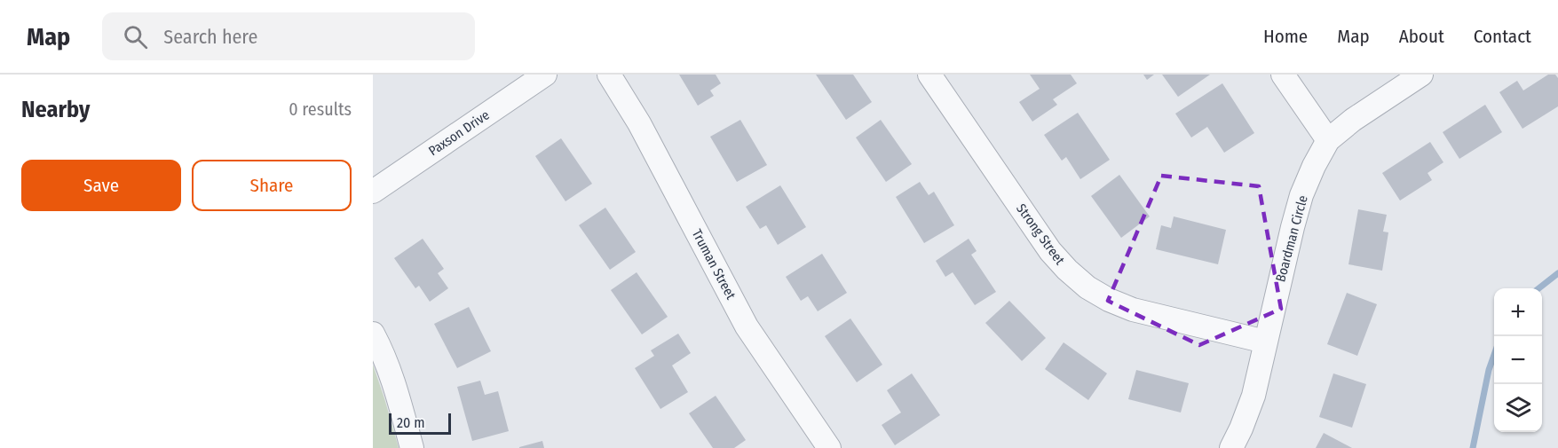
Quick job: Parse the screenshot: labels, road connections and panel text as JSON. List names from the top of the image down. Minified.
{"streets":{"street":["Paxson Drive","Strong Street","Boardman Circle","Truman Street"]},"crossings":[["Strong Street","Boardman Circle"]],"scale_bar":"20 m","page":{"header":"Map","search":"Search here","nav":["Home","Map","About","Contact"],"heading":["Nearby","0 results"],"buttons":["Save","Share"],"map_buttons":["+","−"],"scale":"20 m"}}
